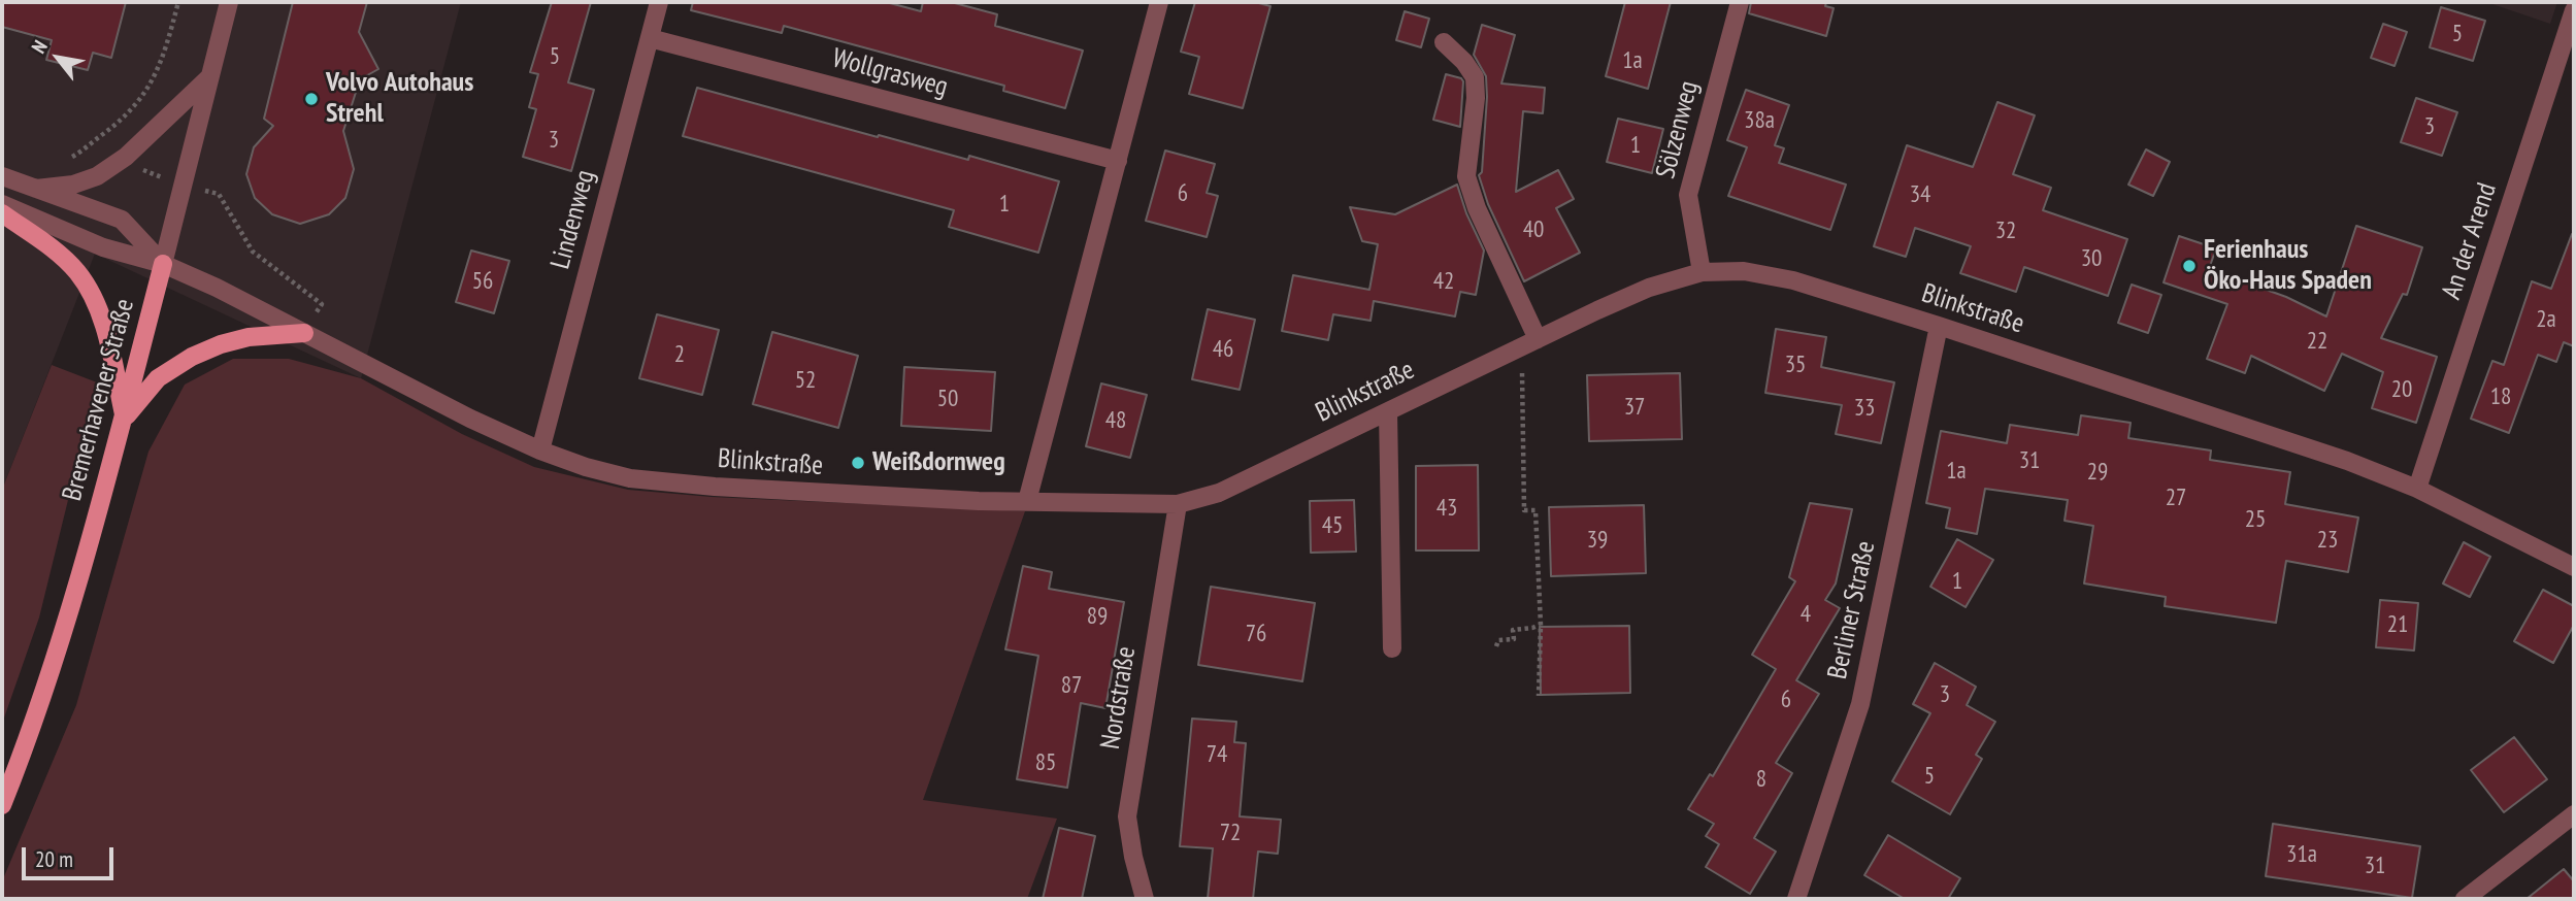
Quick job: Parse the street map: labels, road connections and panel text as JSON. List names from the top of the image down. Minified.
{"streets":{"main road":["Bremerhavener Straße"],"street":["Wollgrasweg","Sölzenweg","Lindenweg","An der Arend","Blinkstraße","Berliner Straße","Nordstraße"]},"crossings":[["Wollgrasweg","Lindenweg"],["Sölzenweg","Blinkstraße"],["Lindenweg","Blinkstraße"],["An der Arend","Blinkstraße"],["Blinkstraße","Bremerhavener Straße"],["Blinkstraße","Berliner Straße"],["Blinkstraße","Nordstraße"]],"places":["Volvo Autohaus Strehl","Ferienhaus Öko-Haus Spaden","Weißdornweg"],"house_numbers":["5","5","1a","38a","3","3","1","6","34","1","40","32","30","56","42","2a","22","46","2","35","52","20","18","50","37","33","48","31","1a","29","27","43","25","45","39","23","1","4","89","21","76","87","3","6","74","85","5","8","72","31a","31"],"scale_bar":"20 m","north":"top left"}
